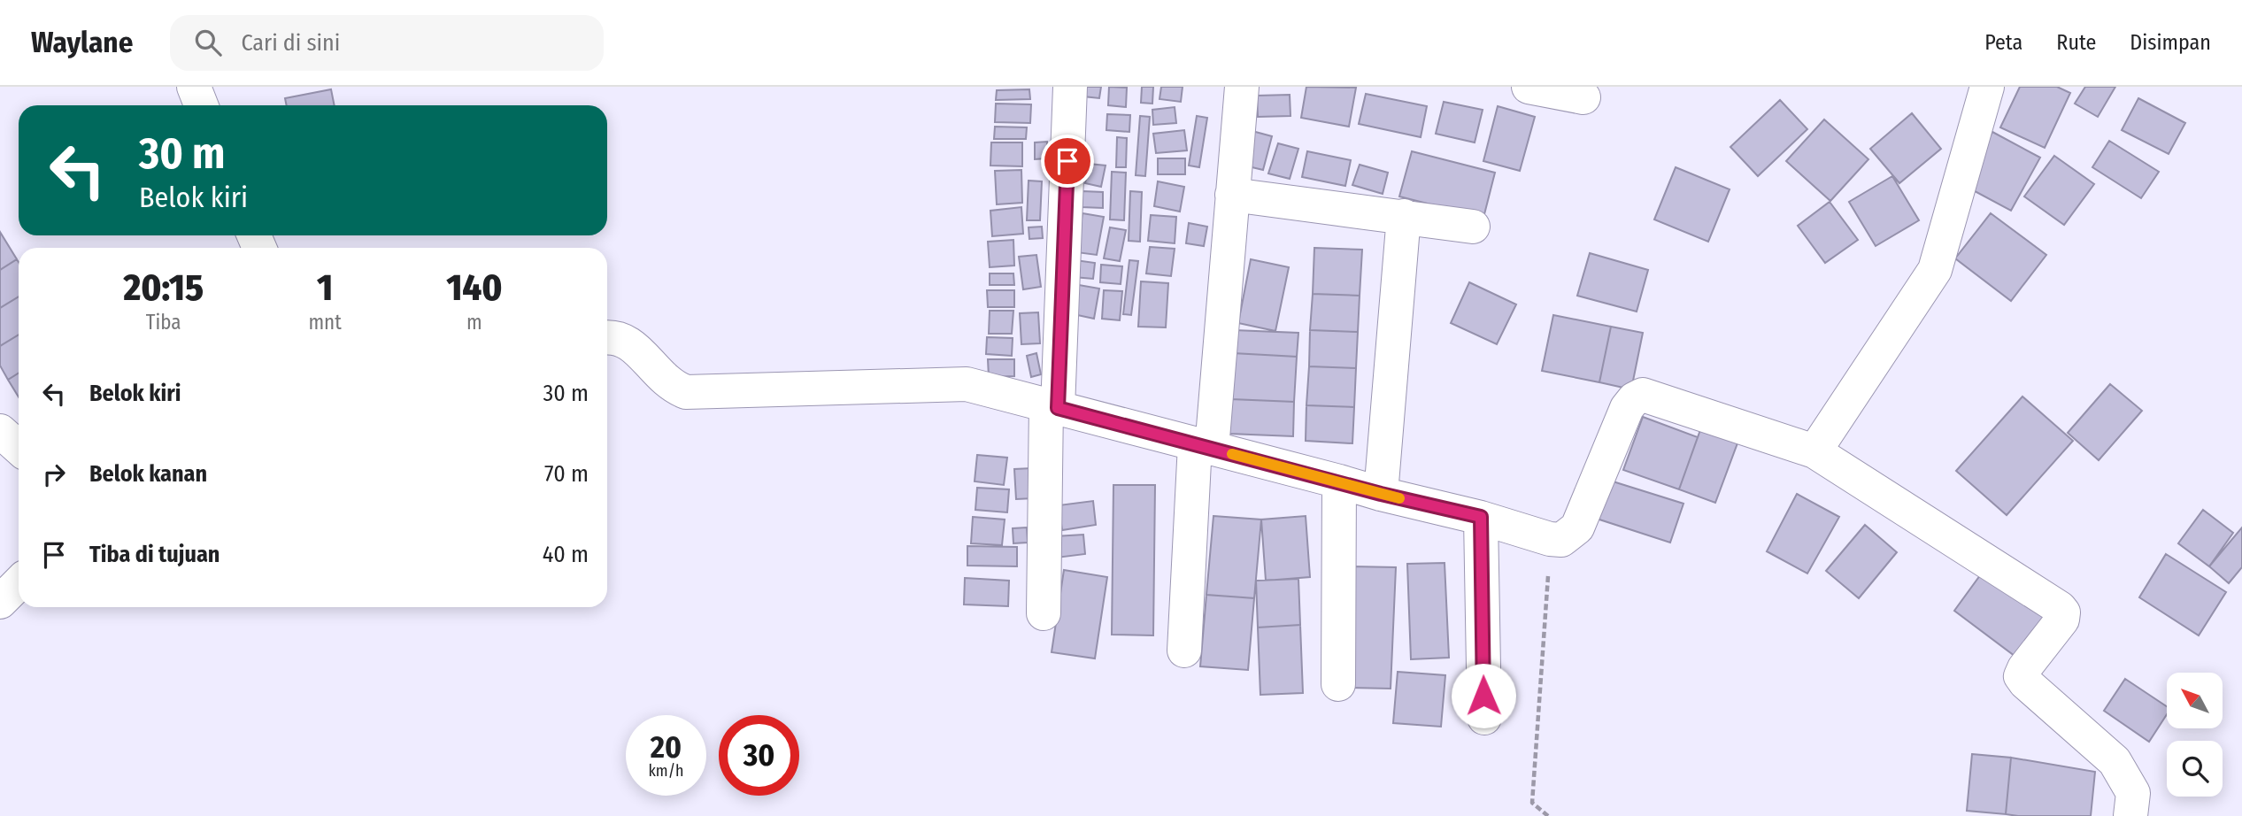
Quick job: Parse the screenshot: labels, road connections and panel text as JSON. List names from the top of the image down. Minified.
{"north":"top left","page":{"header":"Waylane","search":"Cari di sini","nav":["Peta","Rute","Disimpan"],"turn":["30 m","Belok kiri"],"eta":["20:15","Tiba","1","mnt","140","m"],"list":[{"name":"Belok kiri","value":"30 m"},{"name":"Belok kanan","value":"70 m"},{"name":"Tiba di tujuan","value":"40 m"}],"speed":"20 km/h","limit":"30"}}
